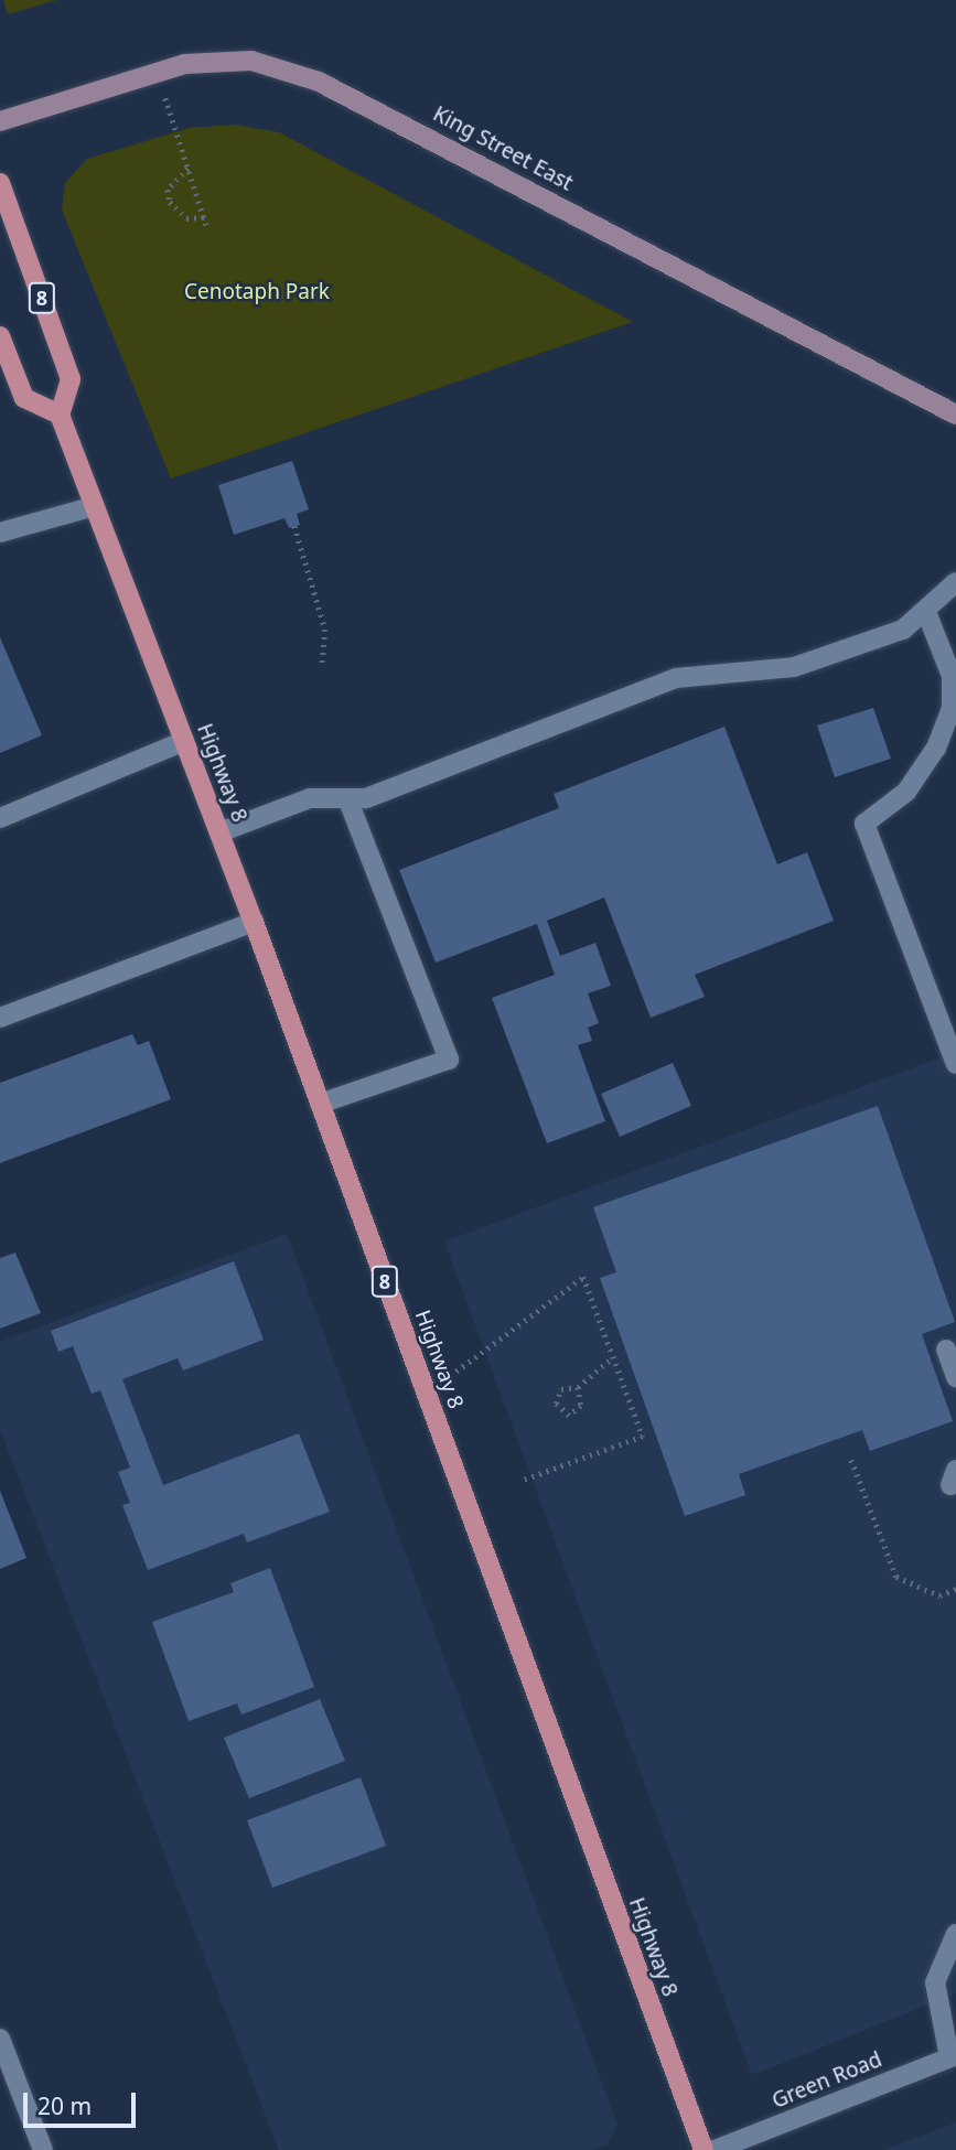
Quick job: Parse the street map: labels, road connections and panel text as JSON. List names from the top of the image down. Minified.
{"streets":{"main road":["King Street East","8","Highway 8"],"street":["Green Road"]},"crossings":[["8","Highway 8"]],"parks":["Cenotaph Park"],"scale_bar":"20 m"}
